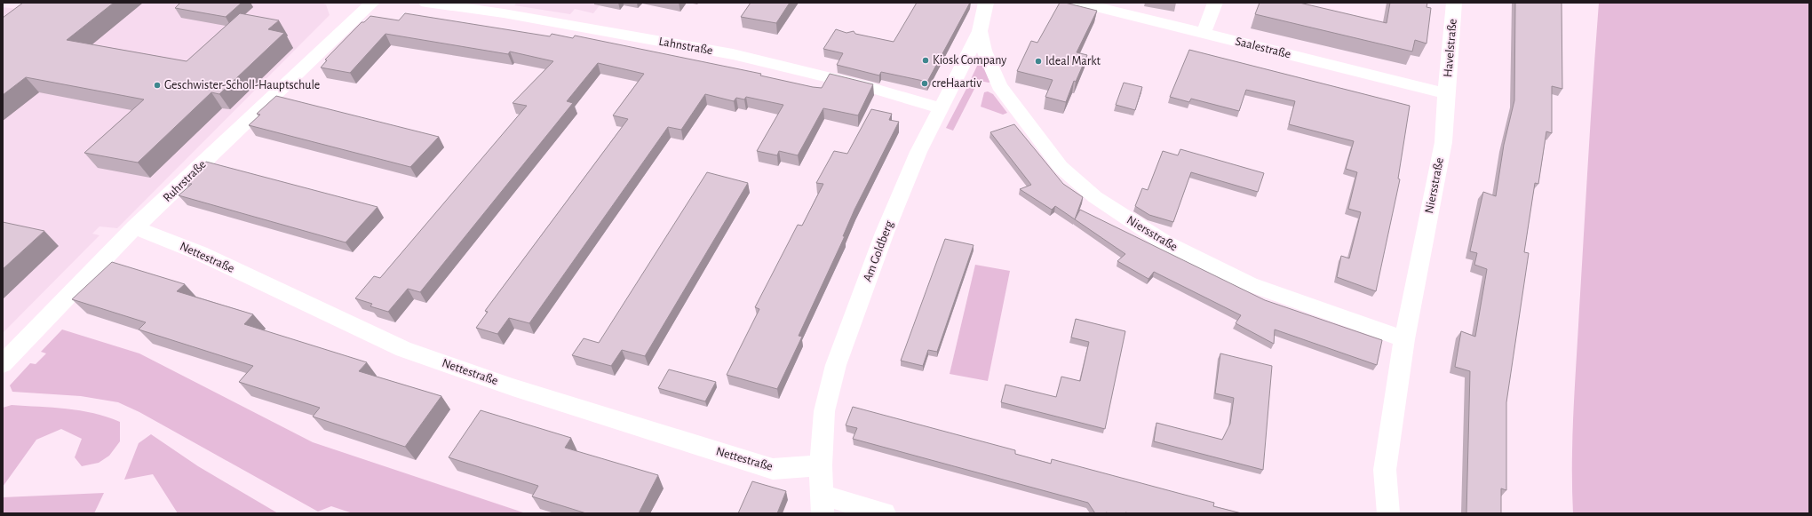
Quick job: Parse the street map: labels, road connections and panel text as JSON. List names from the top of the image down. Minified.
{"streets":{"street":["Lahnstraße","Saalestraße","Havelstraße","Ruhrstraße","Niersstraße","Am Goldberg","Nettestraße"]},"crossings":[["Lahnstraße","Am Goldberg"],["Saalestraße","Havelstraße"],["Saalestraße","Niersstraße"],["Havelstraße","Niersstraße"],["Ruhrstraße","Nettestraße"],["Niersstraße","Am Goldberg"],["Am Goldberg","Nettestraße"]],"places":["Kiosk Company","Ideal Markt","creHaartiv","Geschwister-Scholl-Hauptschule"]}
